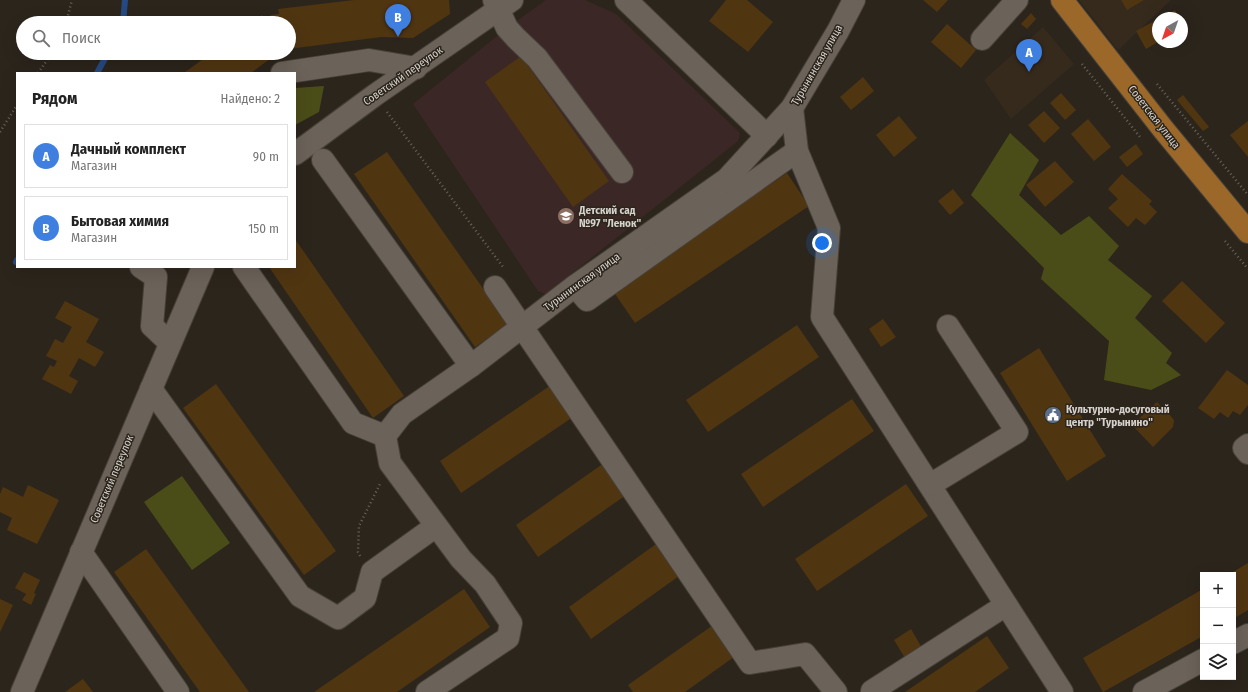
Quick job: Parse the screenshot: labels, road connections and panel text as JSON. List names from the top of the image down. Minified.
{"streets":{"main road":["Советская улица"],"street":["Турынинская улица","Советский переулок"]},"places":{"school or university":["Детский сад №97 \"Ленок\""],"public building":["Культурно-досуговый центр \"Турынино\""]},"north":"bottom left","page":{"pins":["B","A"],"search":"Поиск","heading":["Рядом","Найдено: 2"],"list":[{"mark":"A","name":"Дачный комплект","note":"Магазин","value":"90 m"},{"mark":"B","name":"Бытовая химия","note":"Магазин","value":"150 m"}],"map_buttons":["+","−"]}}
